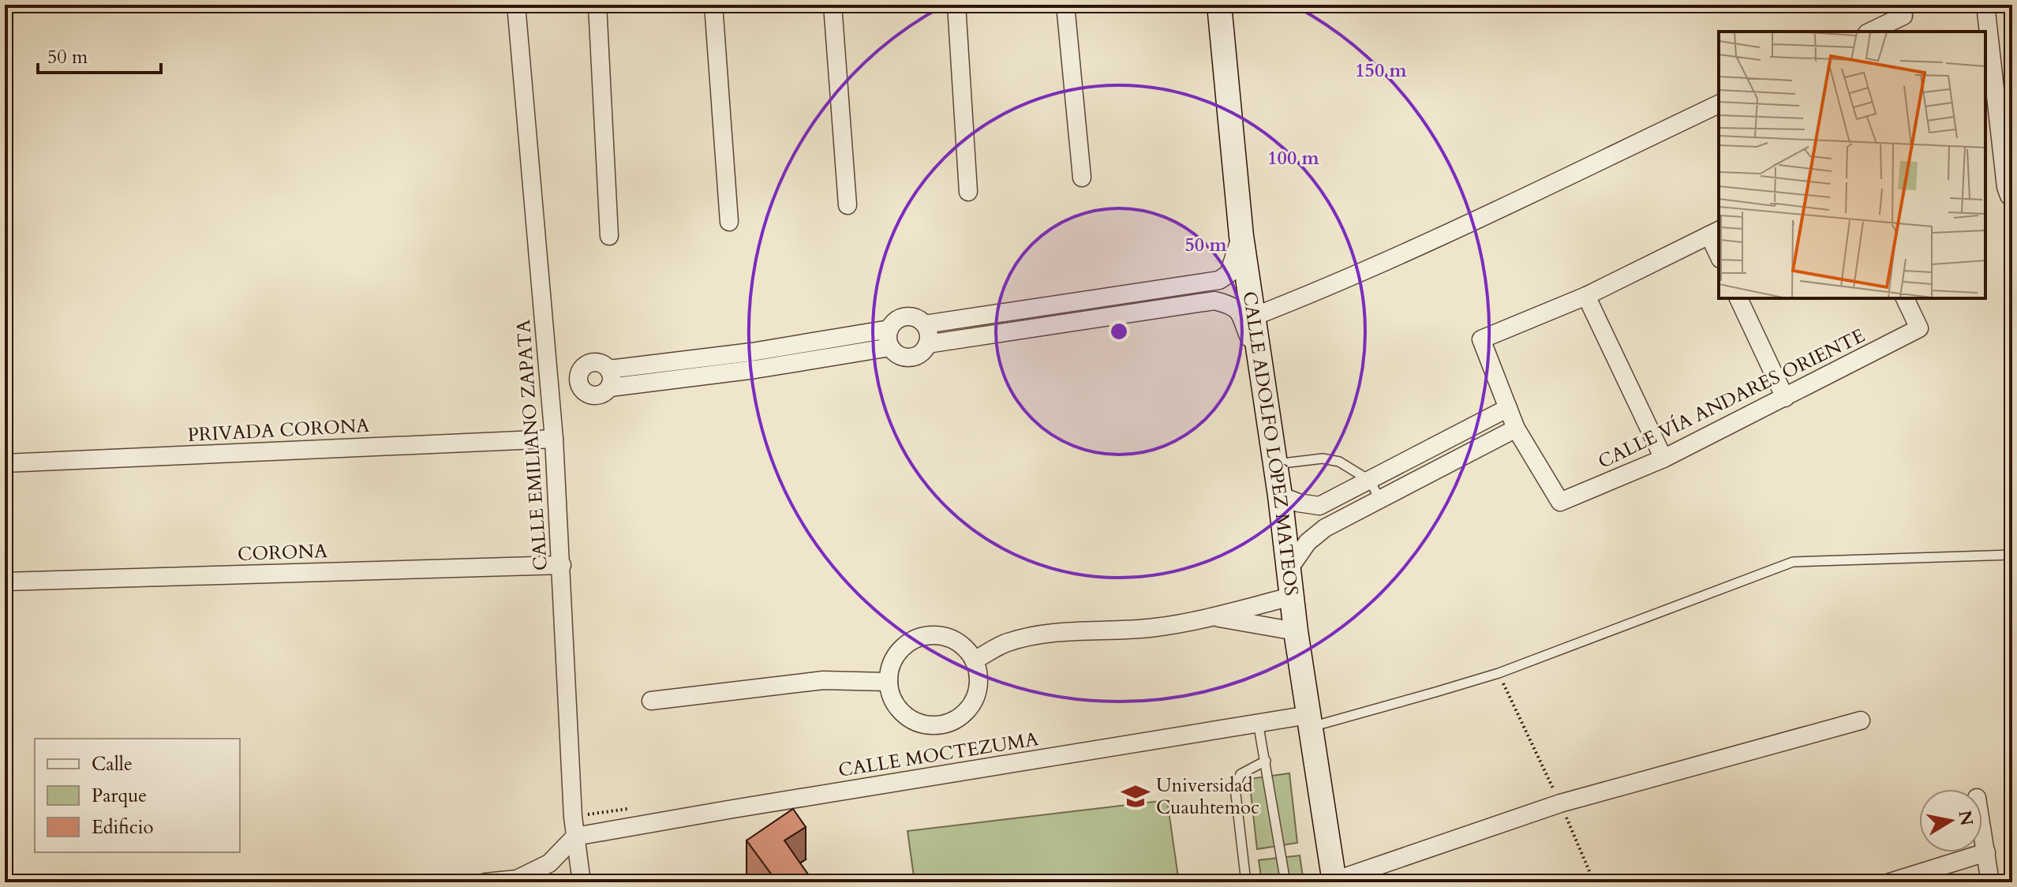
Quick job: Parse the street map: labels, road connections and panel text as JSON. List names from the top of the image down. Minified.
{"streets":{"street":["CALLE VÍA ANDARES ORIENTE","PRIVADA CORONA","CALLE ADOLFO LÓPEZ MATEOS","CALLE EMILIANO ZAPATA","CORONA","CALLE MOCTEZUMA"]},"crossings":[["PRIVADA CORONA","CALLE EMILIANO ZAPATA"],["CALLE ADOLFO LÓPEZ MATEOS","CALLE MOCTEZUMA"],["CALLE EMILIANO ZAPATA","CORONA"],["CALLE EMILIANO ZAPATA","CALLE MOCTEZUMA"]],"places":{"school or university":["Universidad Cuauhtemoc"]},"legend":["Calle","Parque","Edificio"],"scale_bar":"50 m","north":"right","rings":["150 m","100 m","50 m"]}
